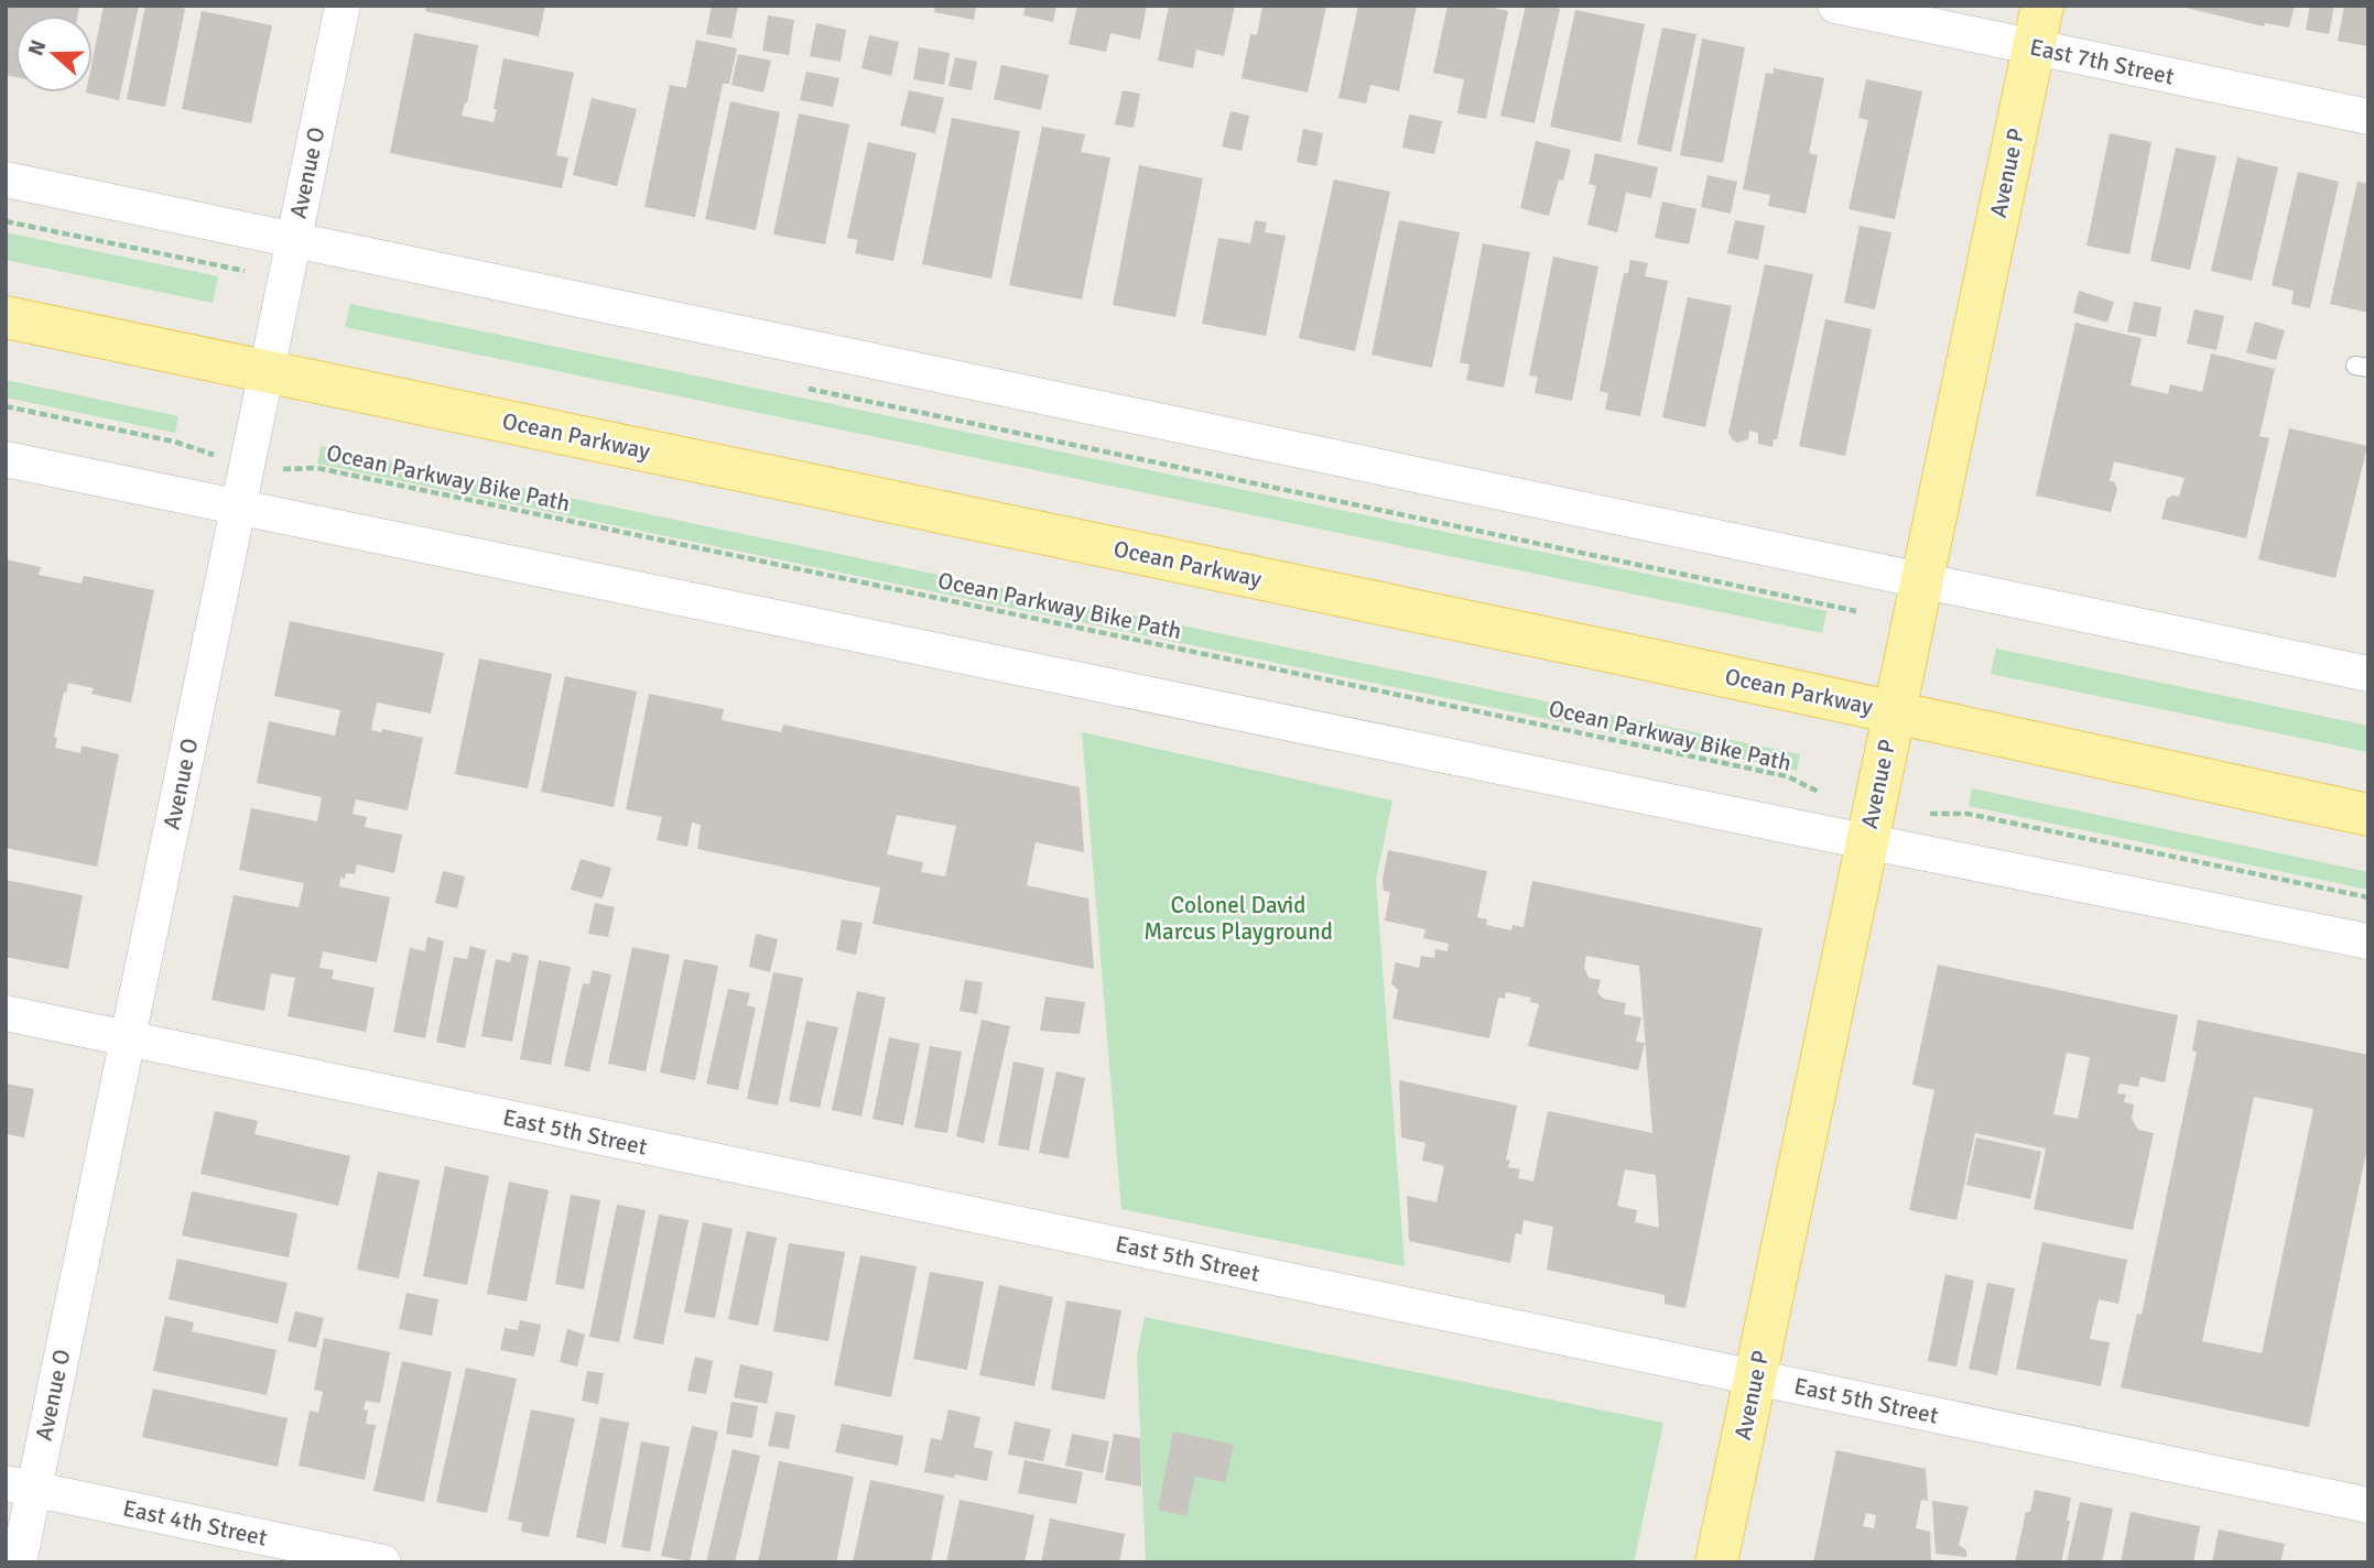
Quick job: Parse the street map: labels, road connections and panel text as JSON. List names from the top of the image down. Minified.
{"streets":{"main road":["Avenue P","Ocean Parkway"],"street":["East 7th Street","Avenue O","East 5th Street","East 4th Street"],"path":["Ocean Parkway Bike Path"]},"crossings":[["East 7th Street","Avenue P"],["Avenue O","Ocean Parkway"],["Avenue O","East 5th Street"],["Avenue O","East 4th Street"],["Avenue P","Ocean Parkway"],["Avenue P","East 5th Street"]],"parks":["Colonel David Marcus Playground"],"north":"left"}
